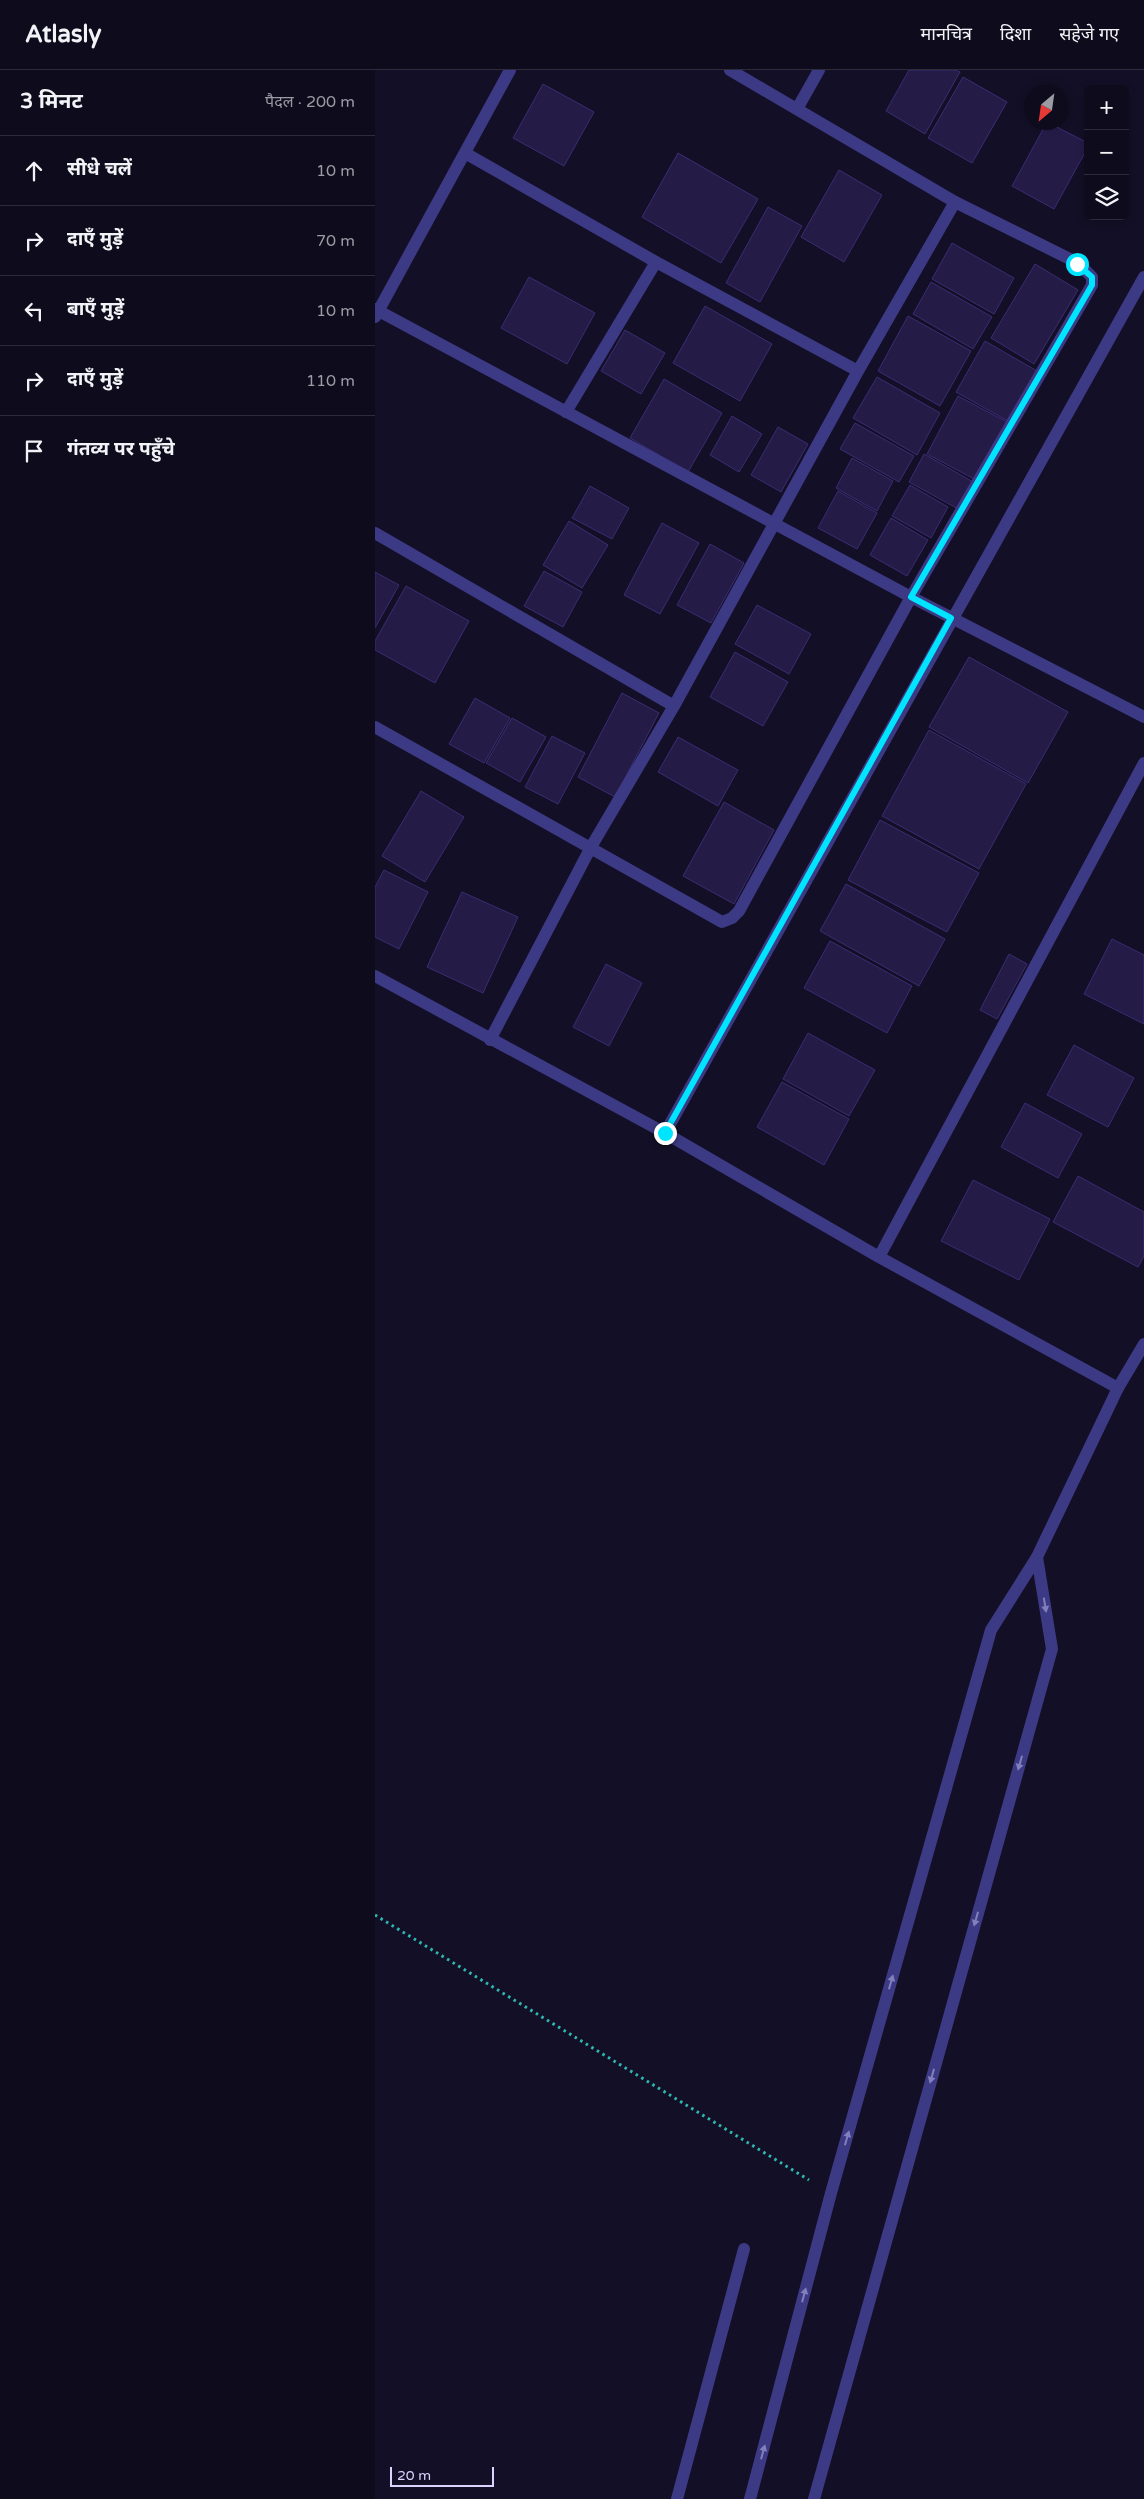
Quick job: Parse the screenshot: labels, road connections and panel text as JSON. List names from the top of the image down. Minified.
{"scale_bar":"20 m","north":"bottom left","page":{"header":"Atlasly","nav":["मानचित्र","दिशा","सहेजे गए"],"heading":["3 मिनट","पैदल · 200 m"],"map_buttons":["+","−"],"list":[["सीधे चलें","10 m"],["दाएँ मुड़ें","70 m"],["बाएँ मुड़ें","10 m"],["दाएँ मुड़ें","110 m"],"गंतव्य पर पहुँचे"],"scale":"20 m"}}
